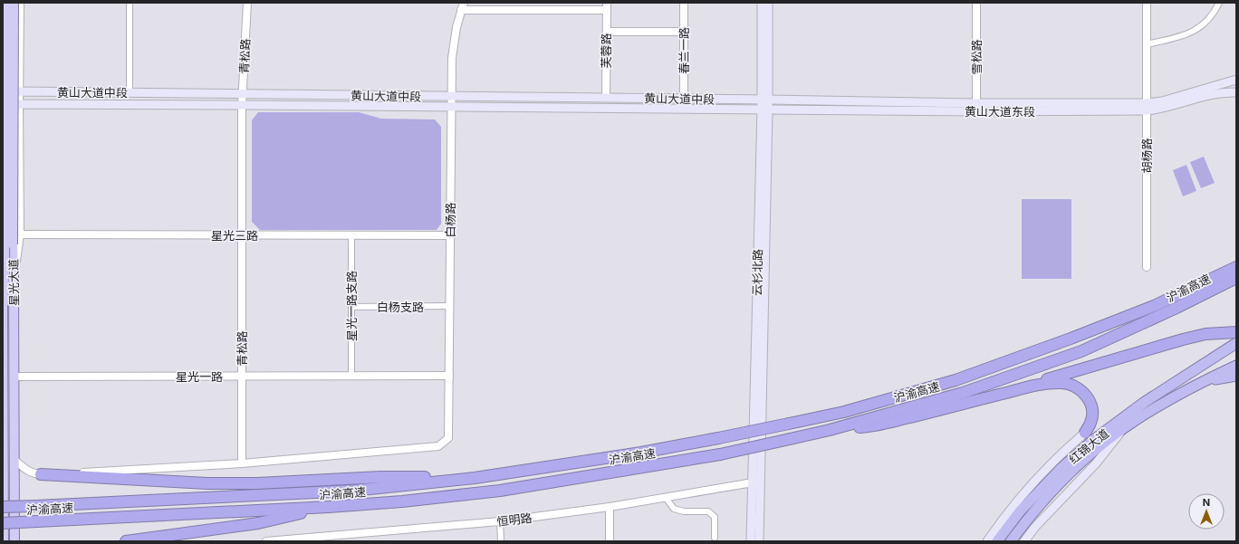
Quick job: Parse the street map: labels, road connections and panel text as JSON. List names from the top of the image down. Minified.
{"streets":{"highway":["沪渝高速","红锦大道"],"main road":["黄山大道中段","黄山大道东段","云杉北路","星光大道"],"street":["芙蓉路","春兰一路","青松路","雪松路","胡杨路","白杨路","星光三路","星光一路支路","白杨支路","星光一路","恒明路"]},"crossings":[["芙蓉路","黄山大道中段"],["春兰一路","黄山大道中段"],["青松路","黄山大道中段"],["青松路","白杨路"],["青松路","星光三路"],["青松路","星光一路"],["雪松路","黄山大道东段"],["黄山大道中段","黄山大道东段"],["黄山大道中段","白杨路"],["黄山大道中段","云杉北路"],["黄山大道东段","胡杨路"],["黄山大道东段","云杉北路"],["白杨路","星光三路"],["白杨路","白杨支路"],["白杨路","星光一路"],["星光三路","星光一路支路"],["云杉北路","恒明路"],["星光大道","星光一路"],["星光一路支路","白杨支路"],["星光一路支路","星光一路"]],"north":"top"}
